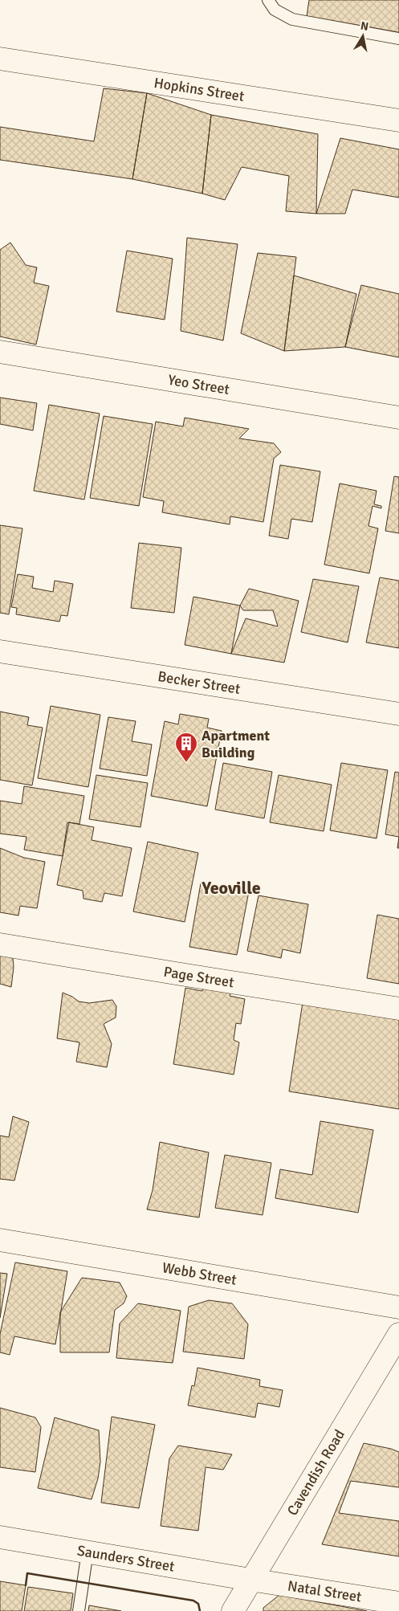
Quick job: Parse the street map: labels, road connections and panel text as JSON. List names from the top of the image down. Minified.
{"streets":{"street":["Hopkins Street","Yeo Street","Becker Street","Page Street","Webb Street","Cavendish Road","Saunders Street","Natal Street"]},"crossings":[["Cavendish Road","Saunders Street"],["Cavendish Road","Natal Street"],["Saunders Street","Natal Street"]],"districts":["Yeoville"],"places":{"building":["Apartment Building"]},"north":"top"}
